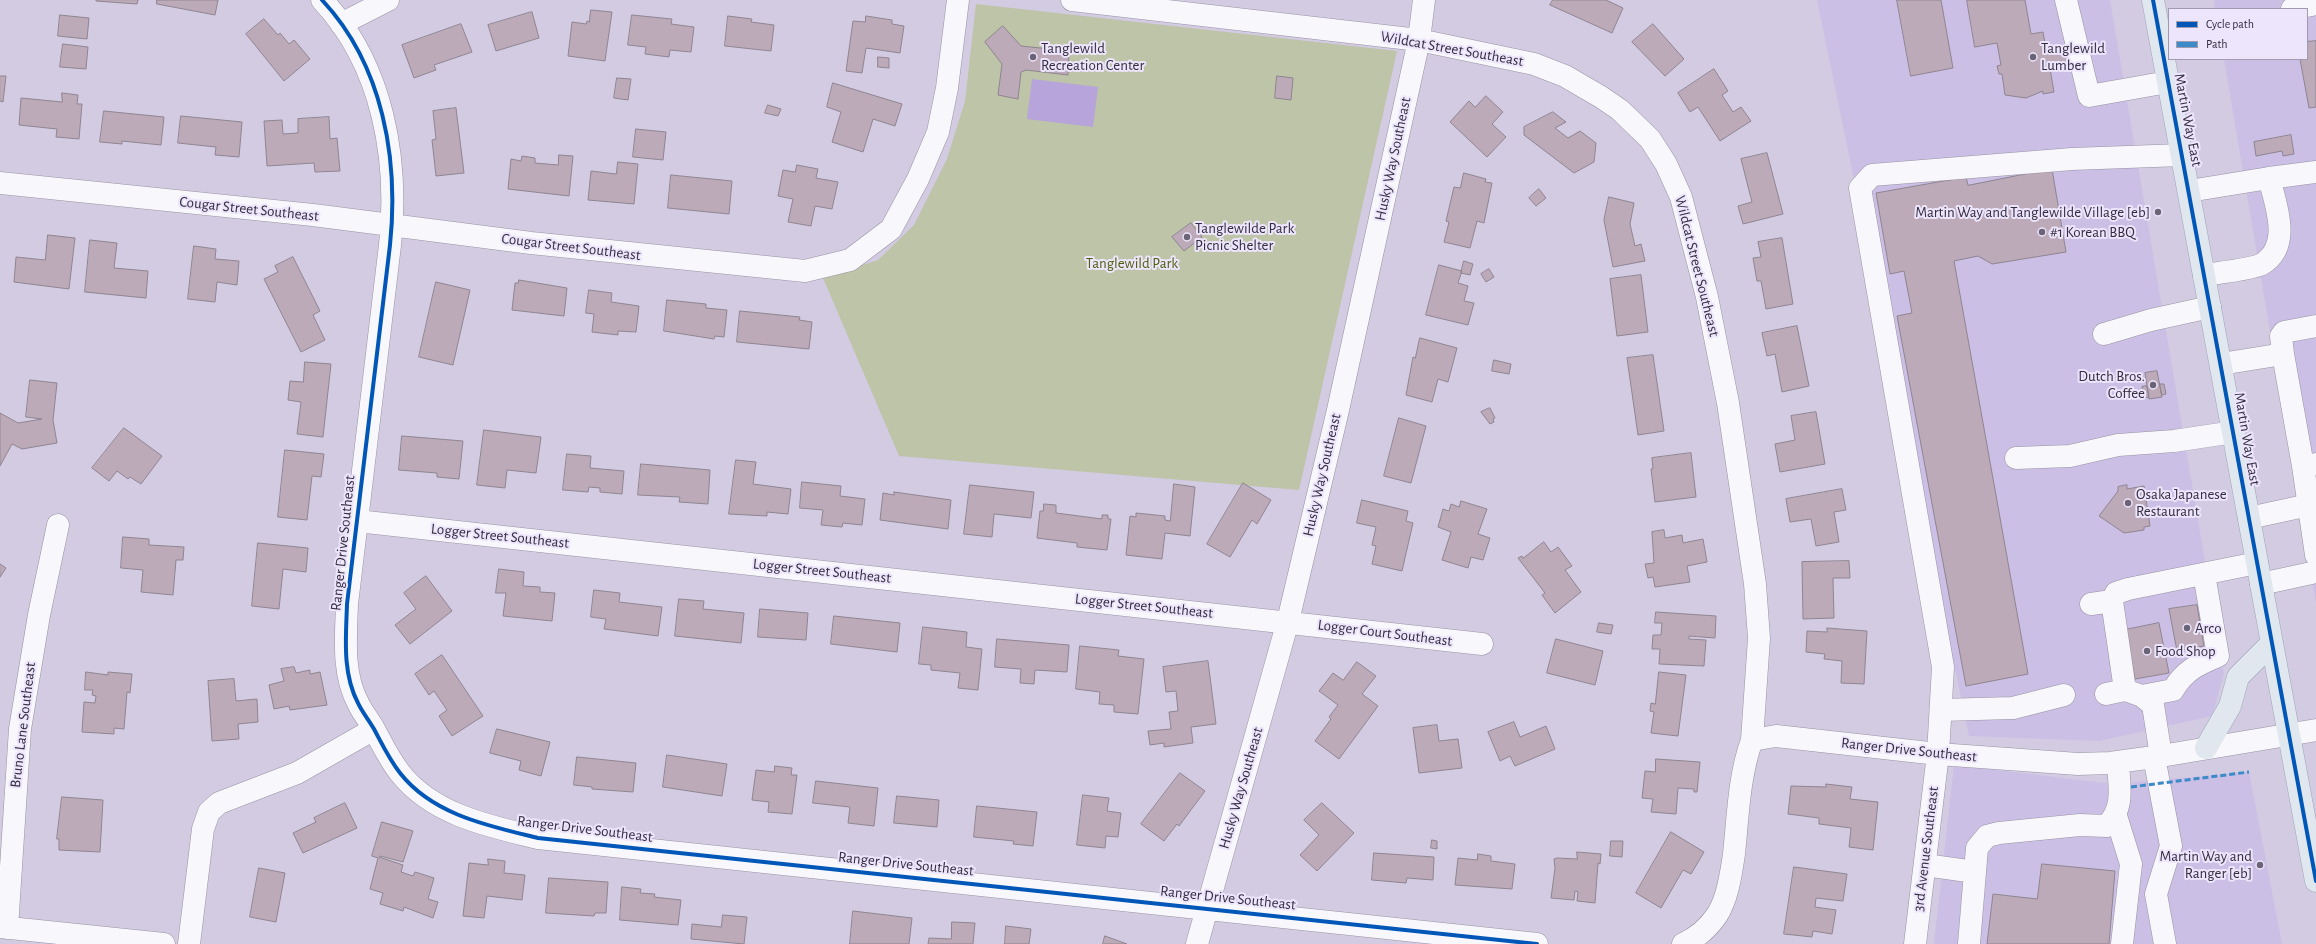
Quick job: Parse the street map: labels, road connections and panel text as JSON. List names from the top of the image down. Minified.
{"streets":{"main road":["Martin Way East"],"street":["Wildcat Street Southeast","Husky Way Southeast","Cougar Street Southeast","Logger Street Southeast","Ranger Drive Southeast","Logger Court Southeast","Bruno Lane Southeast","3rd Avenue Southeast"]},"crossings":[["Wildcat Street Southeast","Husky Way Southeast"],["Wildcat Street Southeast","Ranger Drive Southeast"],["Martin Way East","Ranger Drive Southeast"],["Martin Way East","3rd Avenue Southeast"],["Husky Way Southeast","Logger Street Southeast"],["Husky Way Southeast","Ranger Drive Southeast"],["Husky Way Southeast","Logger Court Southeast"],["Cougar Street Southeast","Ranger Drive Southeast"],["Logger Street Southeast","Ranger Drive Southeast"],["Logger Street Southeast","Logger Court Southeast"],["Ranger Drive Southeast","3rd Avenue Southeast"]],"parks":["Tanglewild Park"],"places":["Tanglewild Recreation Center","Tanglewild Lumber","Martin Way and Tanglewilde Village [eb]","#1 Korean BBQ","Tanglewilde Park Picnic Shelter","Dutch Bros. Coffee","Osaka Japanese Restaurant","Arco","Food Shop","Martin Way and Ranger [eb]"],"legend":["Cycle path","Path"]}
